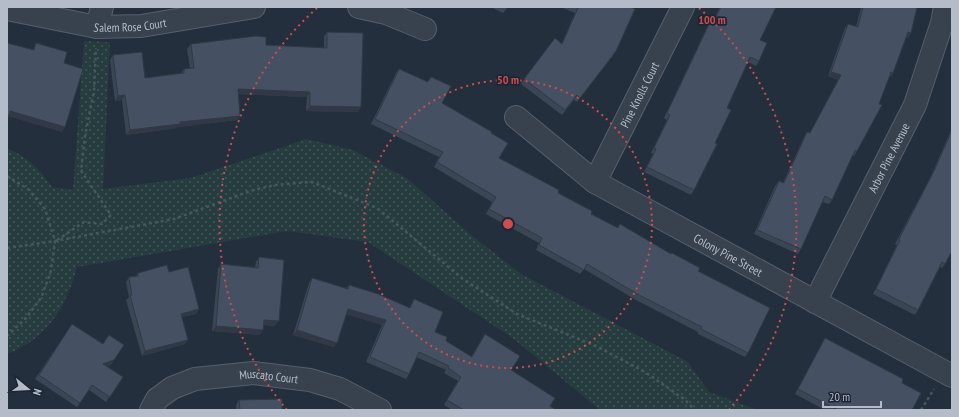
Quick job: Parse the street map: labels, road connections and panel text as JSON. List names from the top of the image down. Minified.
{"streets":{"street":["Salem Rose Court","Pine Knolls Court","Arbor Pine Avenue","Colony Pine Street","Muscato Court"]},"crossings":[["Pine Knolls Court","Colony Pine Street"],["Arbor Pine Avenue","Colony Pine Street"]],"scale_bar":"20 m","north":"right","rings":["100 m","50 m"]}
